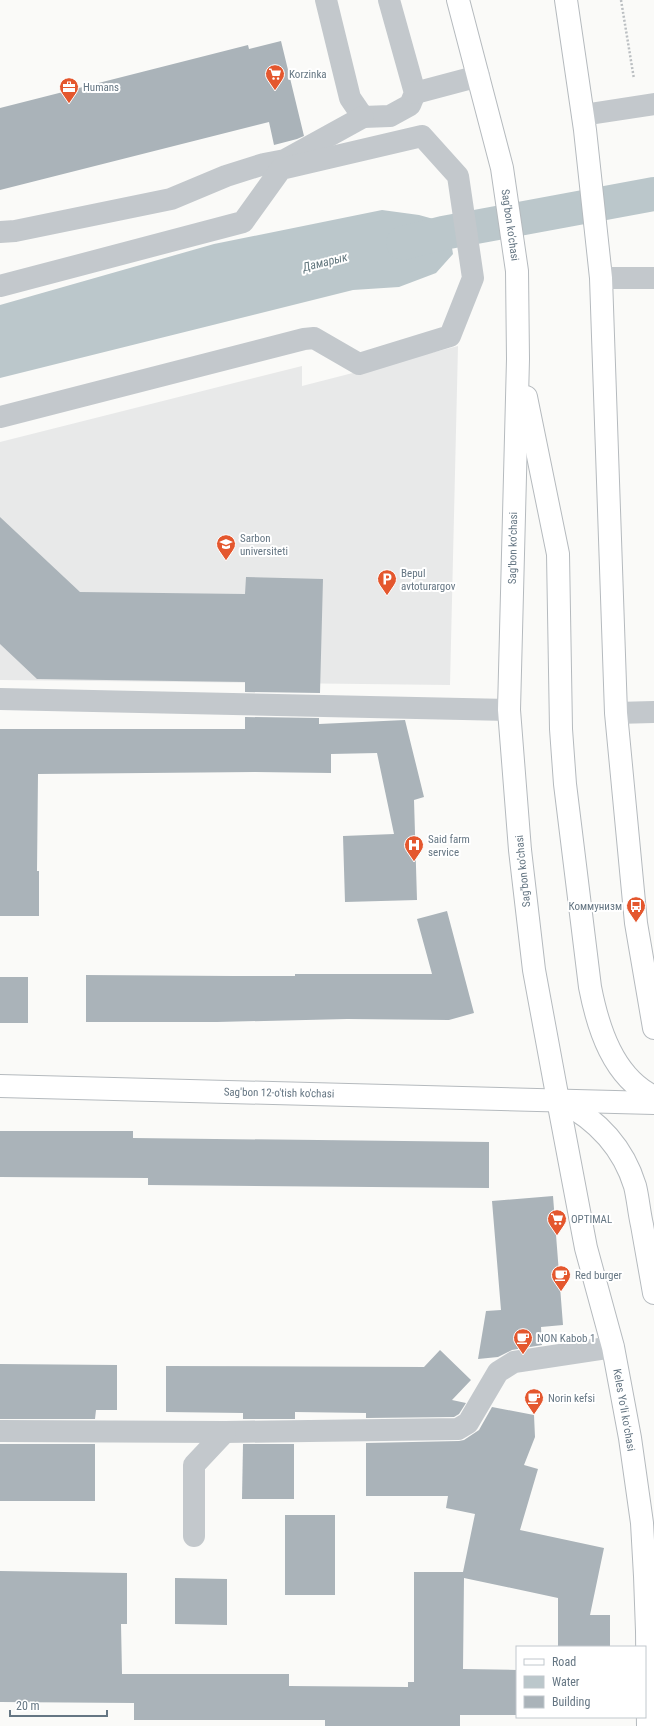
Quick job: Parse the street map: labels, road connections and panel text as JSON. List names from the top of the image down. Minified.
{"streets":{"main road":["Sag’bon ko’chasi","Sag'bon 12-o'tish ko'chasi","Keles Yoʻli koʻchasi"]},"crossings":[["Sag’bon ko’chasi","Sag'bon 12-o'tish ko'chasi"],["Sag’bon ko’chasi","Keles Yoʻli koʻchasi"],["Sag'bon 12-o'tish ko'chasi","Keles Yoʻli koʻchasi"]],"water":["Дамарык"],"places":{"supermarket":["Korzinka","OPTIMAL"],"office":["Humans"],"school or university":["Sarbon universiteti"],"parking":["Bepul avtoturargov"],"hospital":["Said farm service"],"bus stop":["Коммунизм"],"cafe":["Red burger","NON Kabob 1","Norin kefsi"]},"legend":["Road","Water","Building"],"scale_bar":"20 m"}
